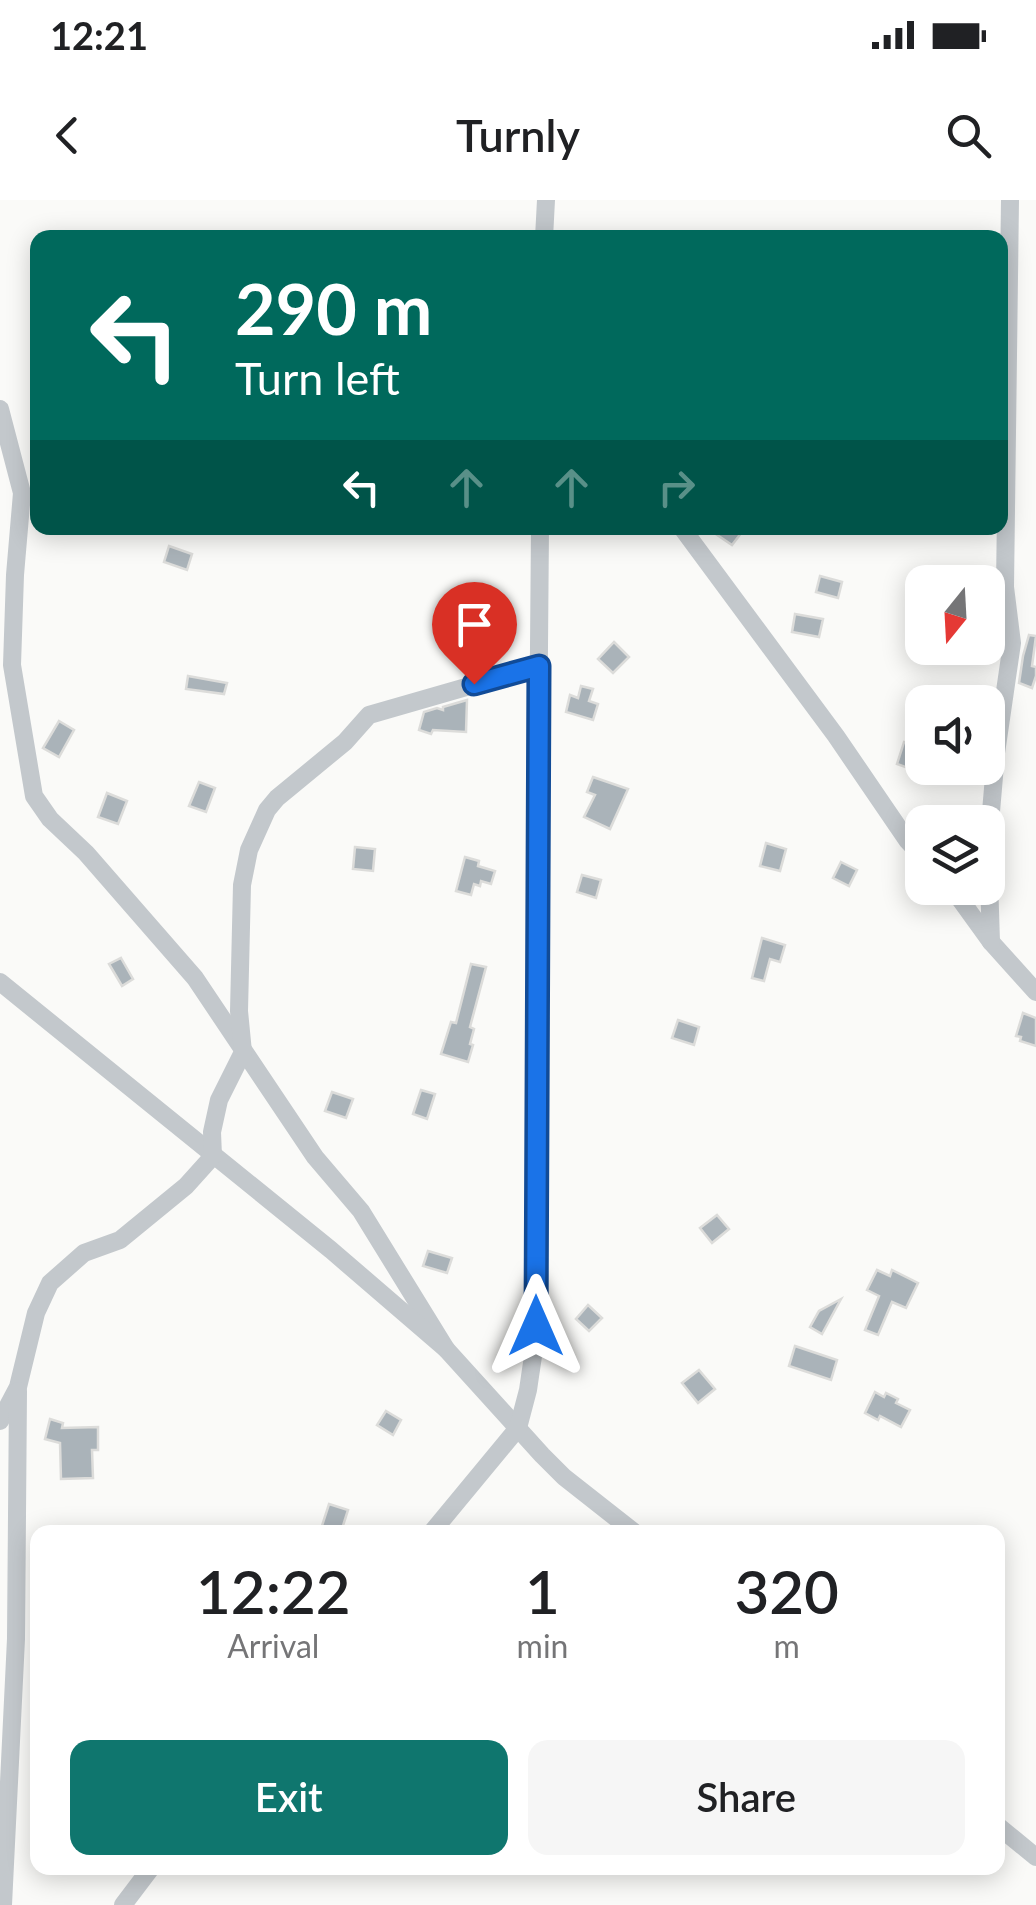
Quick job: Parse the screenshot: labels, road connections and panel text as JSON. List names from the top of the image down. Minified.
{"north":"bottom","page":{"status":"12:21","header":"Turnly","turn":["290 m","Turn left"],"eta":["12:22","Arrival","1","min","320","m"],"buttons":["Exit","Share"]}}
